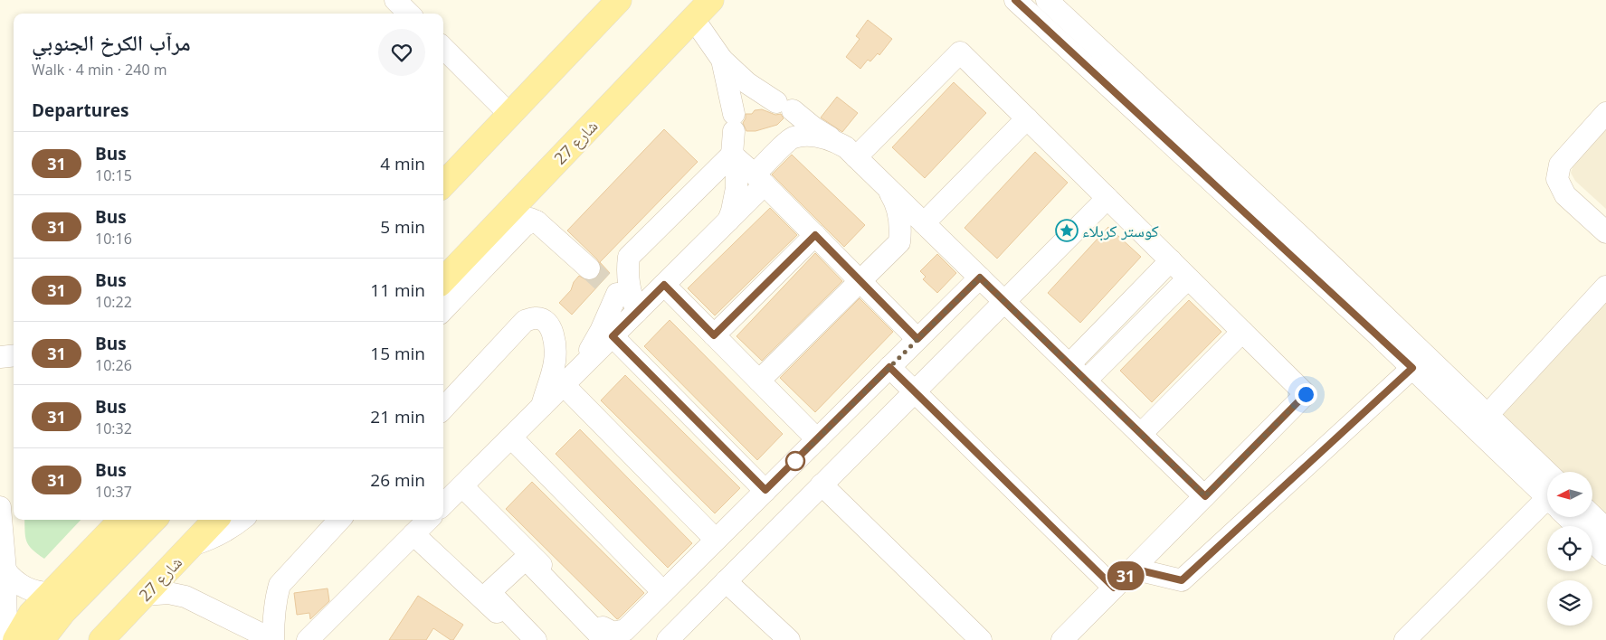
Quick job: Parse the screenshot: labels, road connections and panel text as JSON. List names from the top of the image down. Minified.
{"streets":{"main road":["شارع 27"]},"places":{"place":["كوستر كربلاء"]},"lines":["bus line 31"],"north":"left","page":{"on_map":"31","heading":[["مرآب الكرخ الجنوبي","Walk · 4 min · 240 m"],"Departures"],"list":[{"mark":"31","name":"Bus","note":"10:15","value":"4 min"},{"mark":"31","name":"Bus","note":"10:16","value":"5 min"},{"mark":"31","name":"Bus","note":"10:22","value":"11 min"},{"mark":"31","name":"Bus","note":"10:26","value":"15 min"},{"mark":"31","name":"Bus","note":"10:32","value":"21 min"},{"mark":"31","name":"Bus","note":"10:37","value":"26 min"}]}}
